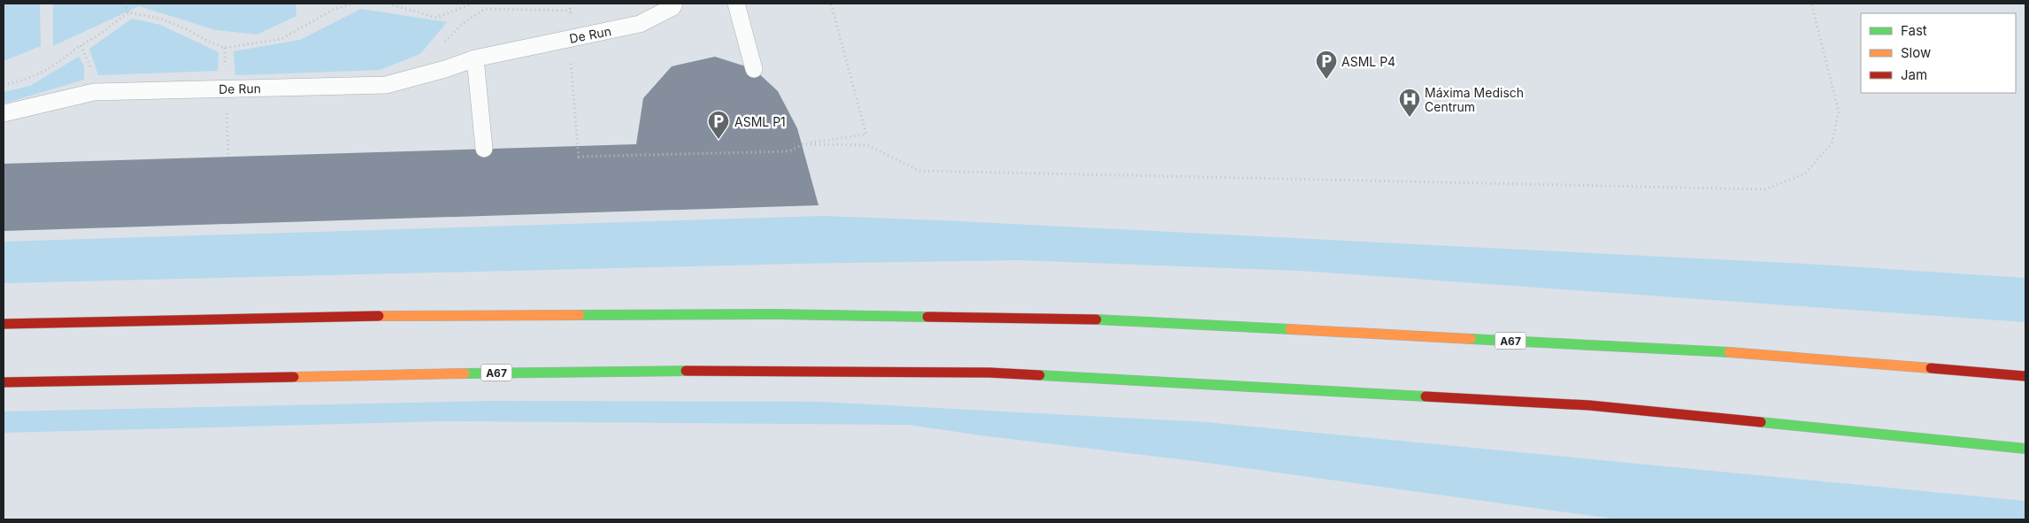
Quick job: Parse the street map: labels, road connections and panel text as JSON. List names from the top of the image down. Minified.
{"streets":{"highway":["A67"],"lane":["De Run"]},"places":{"parking":["ASML P4","ASML P1"],"hospital":["Máxima Medisch Centrum"]},"legend":["Fast","Slow","Jam"]}
